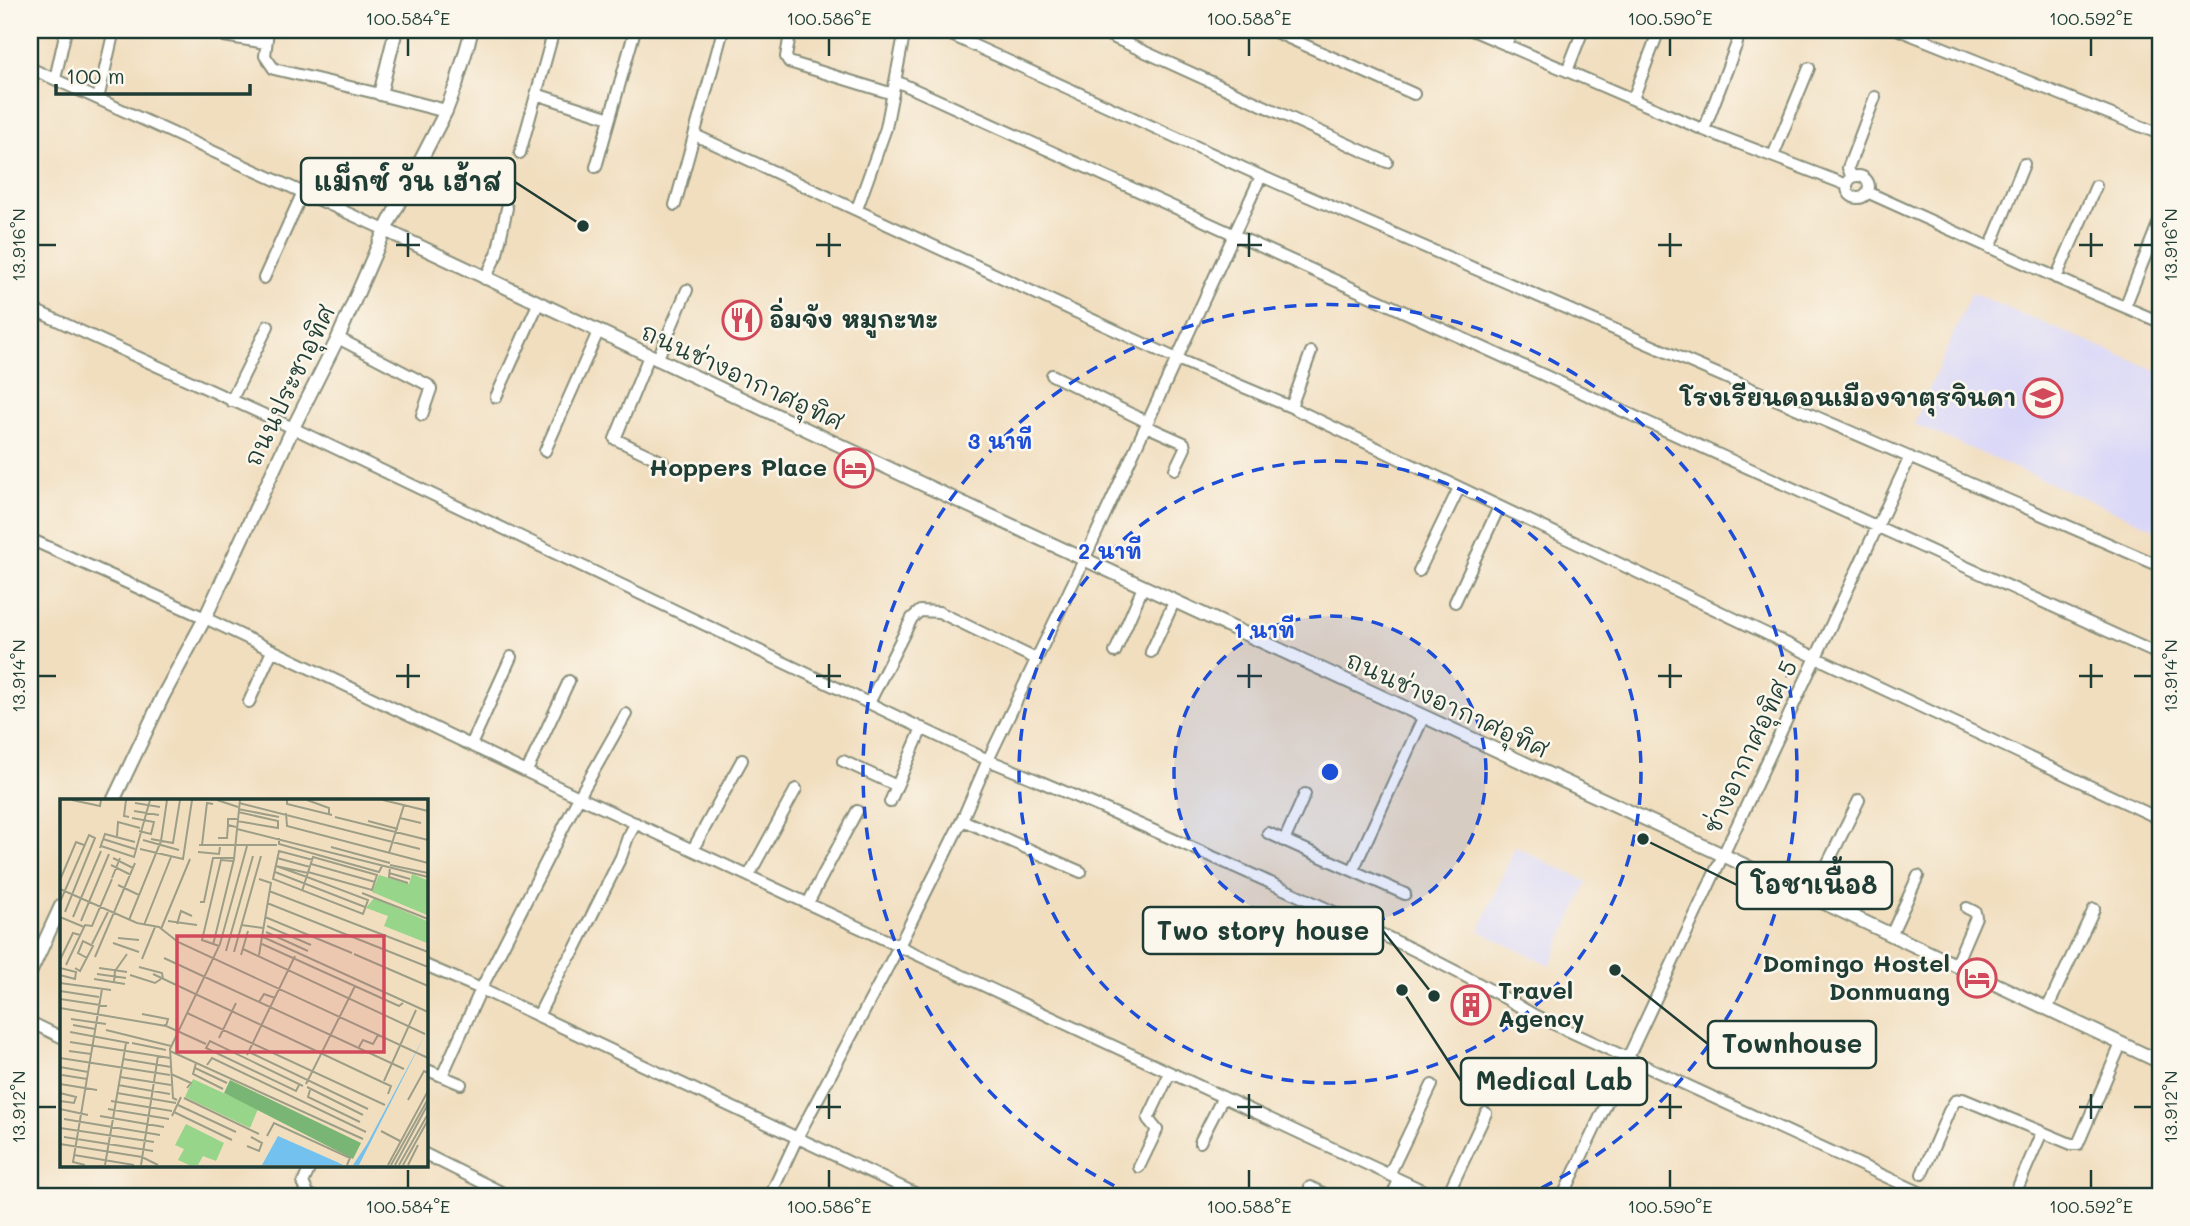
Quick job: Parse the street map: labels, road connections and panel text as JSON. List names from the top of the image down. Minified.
{"streets":{"street":["ถนนช่างอากาศอุทิศ","ถนนประชาอุทิศ","ช่างอากาศอุทิศ 5"]},"crossings":[["ถนนช่างอากาศอุทิศ","ถนนประชาอุทิศ"],["ถนนช่างอากาศอุทิศ","ช่างอากาศอุทิศ 5"]],"places":{"other":["แม็กซ์ วัน เฮ้าส","โอชาเนื้อ8","Townhouse","Medical Lab","Two story house"],"restaurant":["อิ่มจัง หมูกะทะ"],"school or university":["โรงเรียนดอนเมืองจาตุรจินดา"],"hotel":["Hoppers Place","Domingo Hostel Donmuang"],"building":["Travel Agency"]},"scale_bar":"100 m","coordinates":["100.584°E","100.586°E","100.588°E","100.590°E","100.592°E","13.916°N","13.914°N","13.912°N"],"rings":["3 นาที","2 นาที","1 นาที"]}
